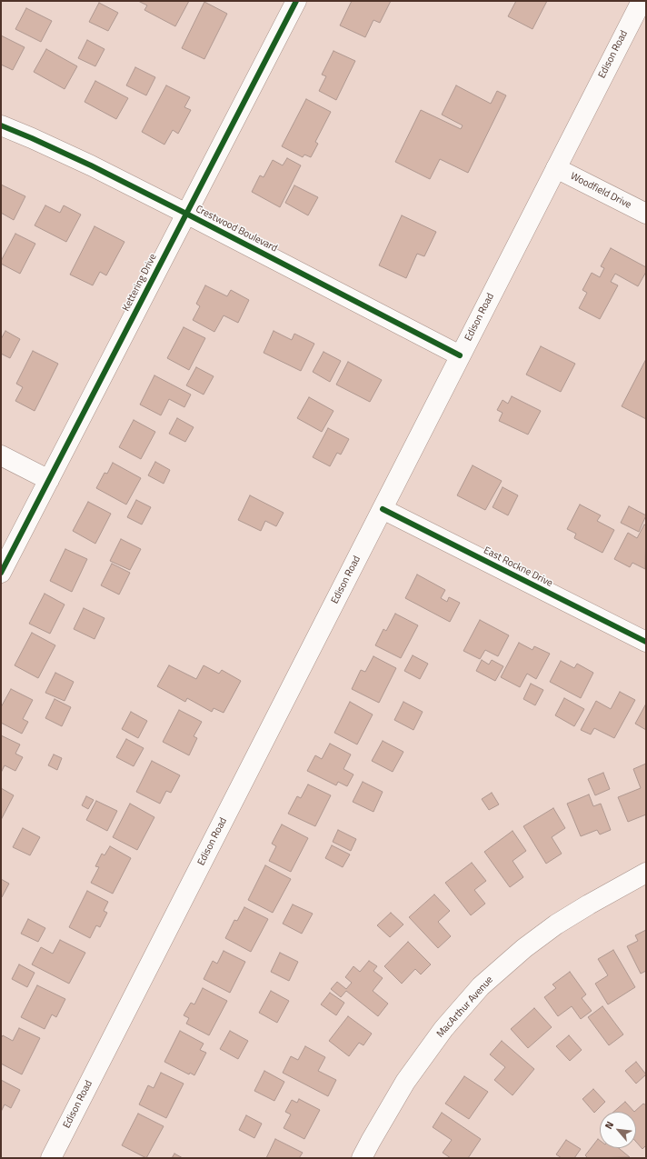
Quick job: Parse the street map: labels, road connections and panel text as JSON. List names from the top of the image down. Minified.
{"streets":{"street":["Edison Road","Woodfield Drive","Crestwood Boulevard","Kettering Drive","East Rockne Drive","MacArthur Avenue"]},"crossings":[["Edison Road","Woodfield Drive"],["Edison Road","Crestwood Boulevard"],["Edison Road","East Rockne Drive"],["Crestwood Boulevard","Kettering Drive"]],"north":"top left"}
